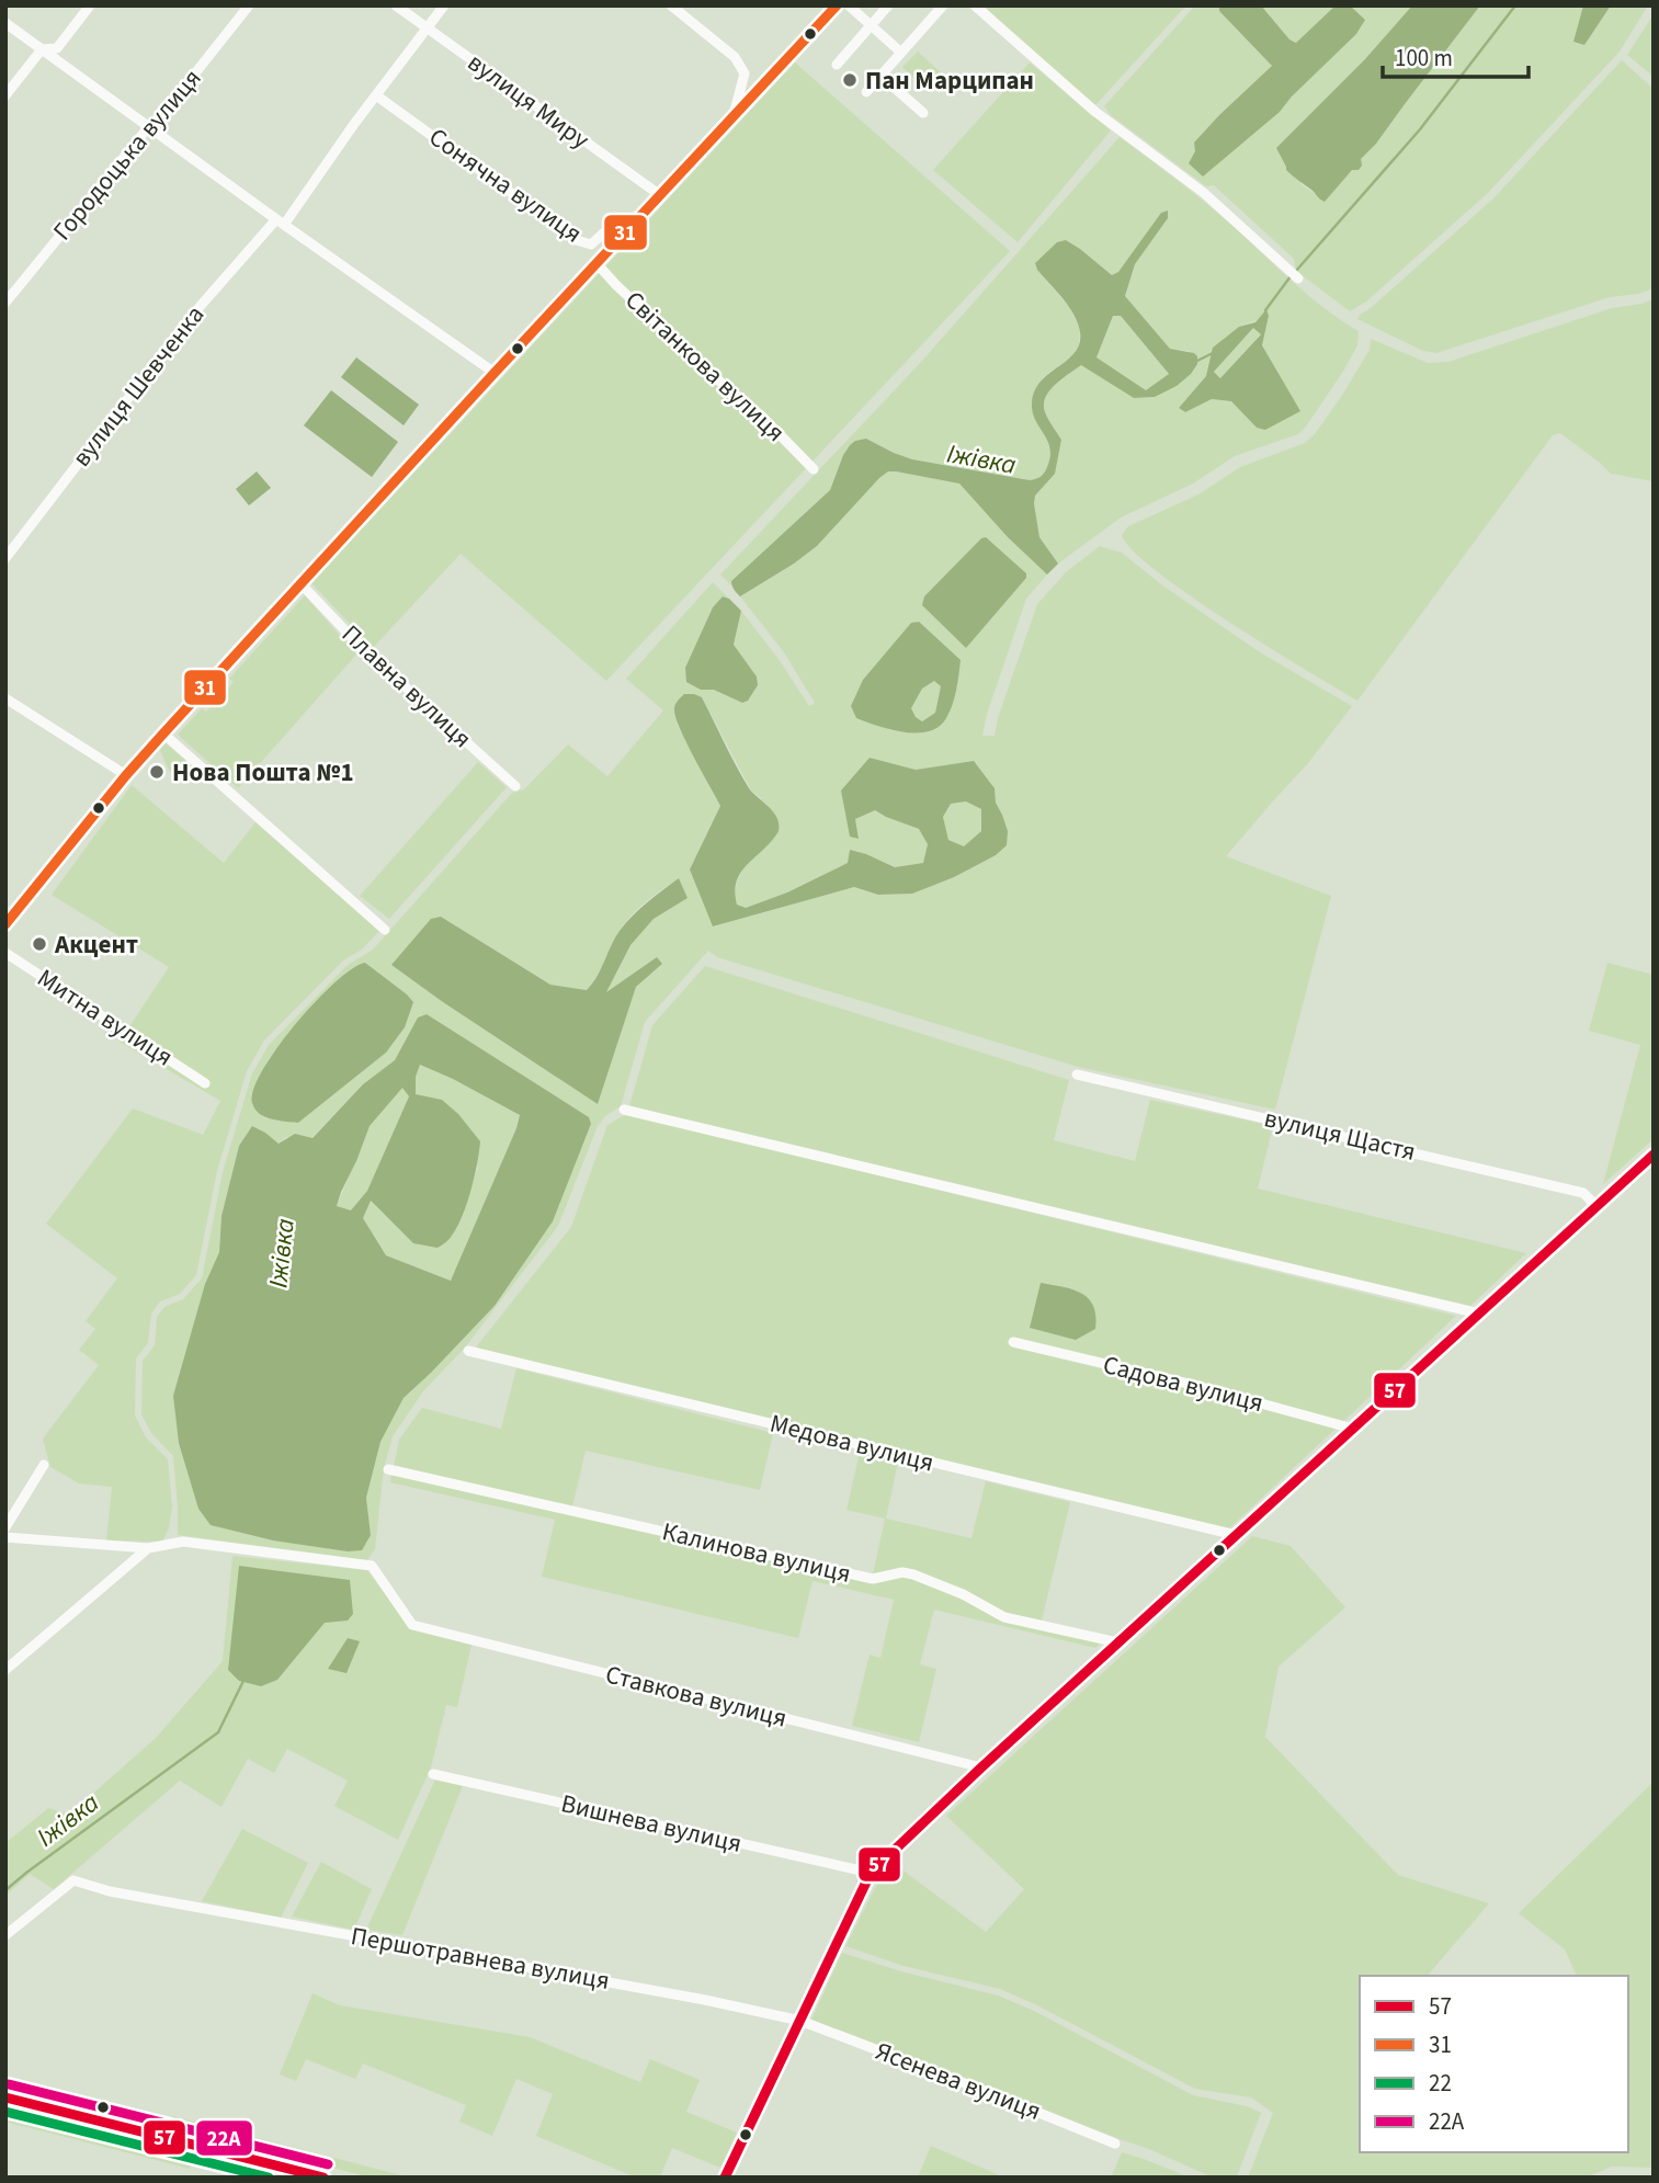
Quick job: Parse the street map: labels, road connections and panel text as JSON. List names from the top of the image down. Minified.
{"streets":{"street":["вулиця Миру","Городоцька вулиця","Сонячна вулиця","Світанкова вулиця","вулиця Шевченка","Плавна вулиця","Митна вулиця","вулиця Щастя","Садова вулиця","Медова вулиця","Калинова вулиця","Ставкова вулиця","Вишнева вулиця","Першотравнева вулиця","Ясенева вулиця"]},"crossings":[["вулиця Миру","вулиця Шевченка"],["Сонячна вулиця","вулиця Шевченка"],["Першотравнева вулиця","Ясенева вулиця"]],"water":["Іжівка"],"places":["Пан Марципан","Нова Пошта №1","Акцент"],"lines":["transit line 31","transit line 57","transit line 22А","transit line 22"],"legend":["57","31","22","22А"],"scale_bar":"100 m"}
